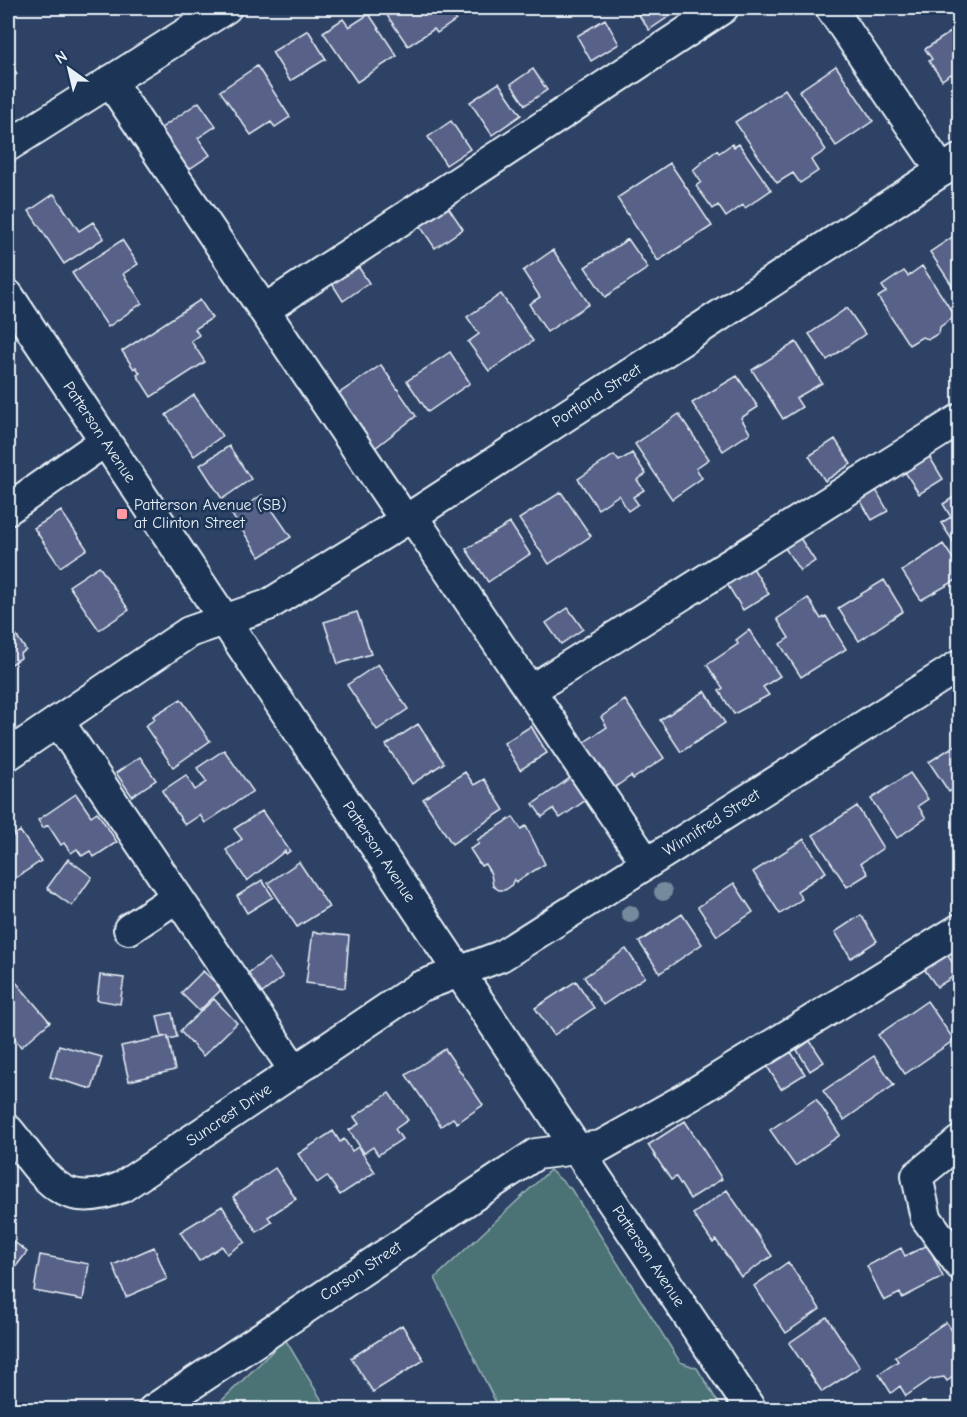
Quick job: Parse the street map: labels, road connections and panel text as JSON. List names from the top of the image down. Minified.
{"streets":{"street":["Portland Street","Patterson Avenue","Winnifred Street","Suncrest Drive","Carson Street"]},"crossings":[["Portland Street","Patterson Avenue"],["Patterson Avenue","Winnifred Street"],["Patterson Avenue","Suncrest Drive"],["Patterson Avenue","Carson Street"],["Winnifred Street","Suncrest Drive"]],"places":{"transit":["Patterson Avenue (SB) at Clinton Street"]},"north":"top left"}
